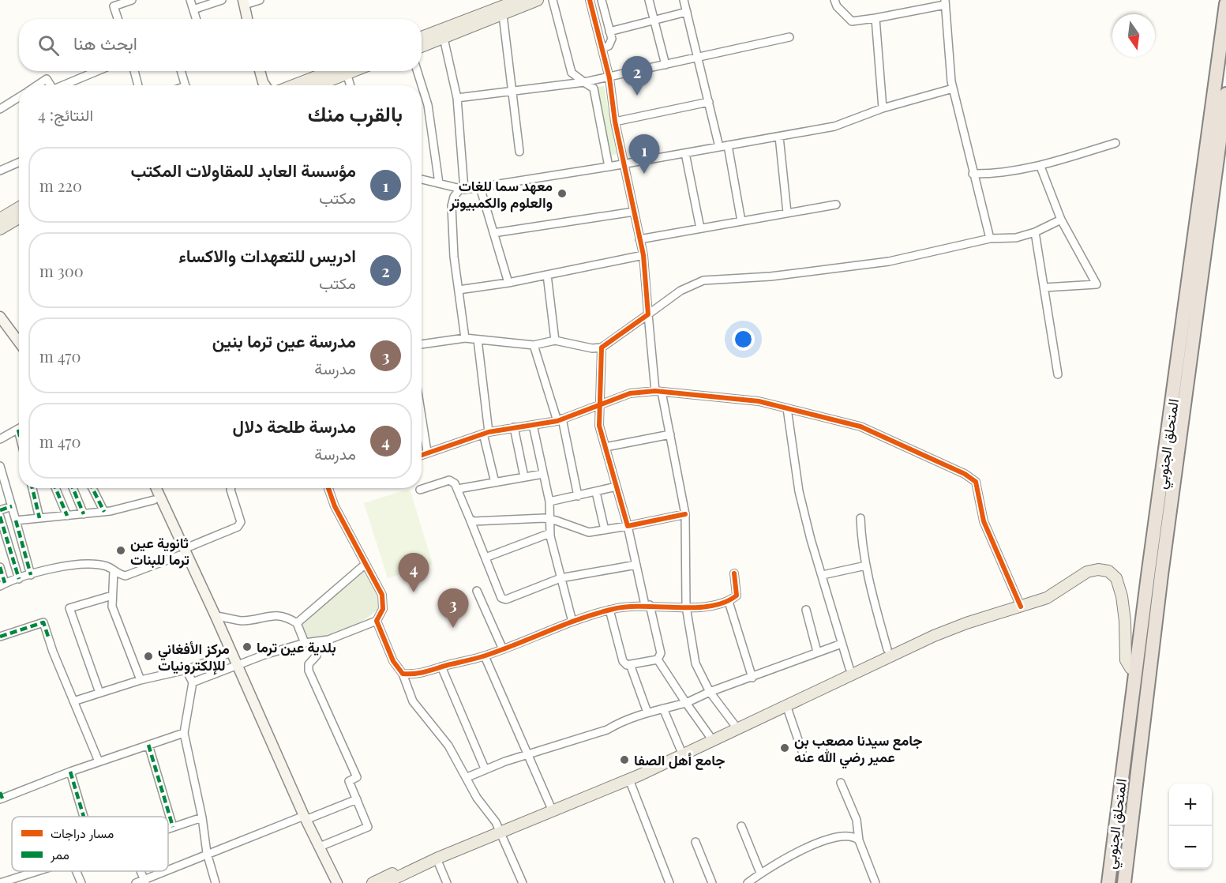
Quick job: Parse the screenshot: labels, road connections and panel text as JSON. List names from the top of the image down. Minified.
{"streets":{"highway":["المتحلق الجنوبي"]},"places":["معهد سما للغات والعلوم والكمبيوتر","ثانوية عين ترما للبنات","بلدية عين ترما","مركز الأفغاني للإلكترونيات","جامع سيدنا مصعب بن عمير رضي الله عنه","جامع أهل الصفا"],"legend":["مسار دراجات","ممر"],"north":"bottom","page":{"search":"ابحث هنا","pins":["2","1","4","3"],"heading":["بالقرب منك","النتائج: 4"],"list":[{"mark":"1","name":"مؤسسة العابد للمقاولات المكتب","note":"مكتب","value":"220 m"},{"mark":"2","name":"ادريس للتعهدات والاكساء","note":"مكتب","value":"300 m"},{"mark":"3","name":"مدرسة عين ترما بنين","note":"مدرسة","value":"470 m"},{"mark":"4","name":"مدرسة طلحة دلال","note":"مدرسة","value":"470 m"}],"map_buttons":["+","−"]}}
